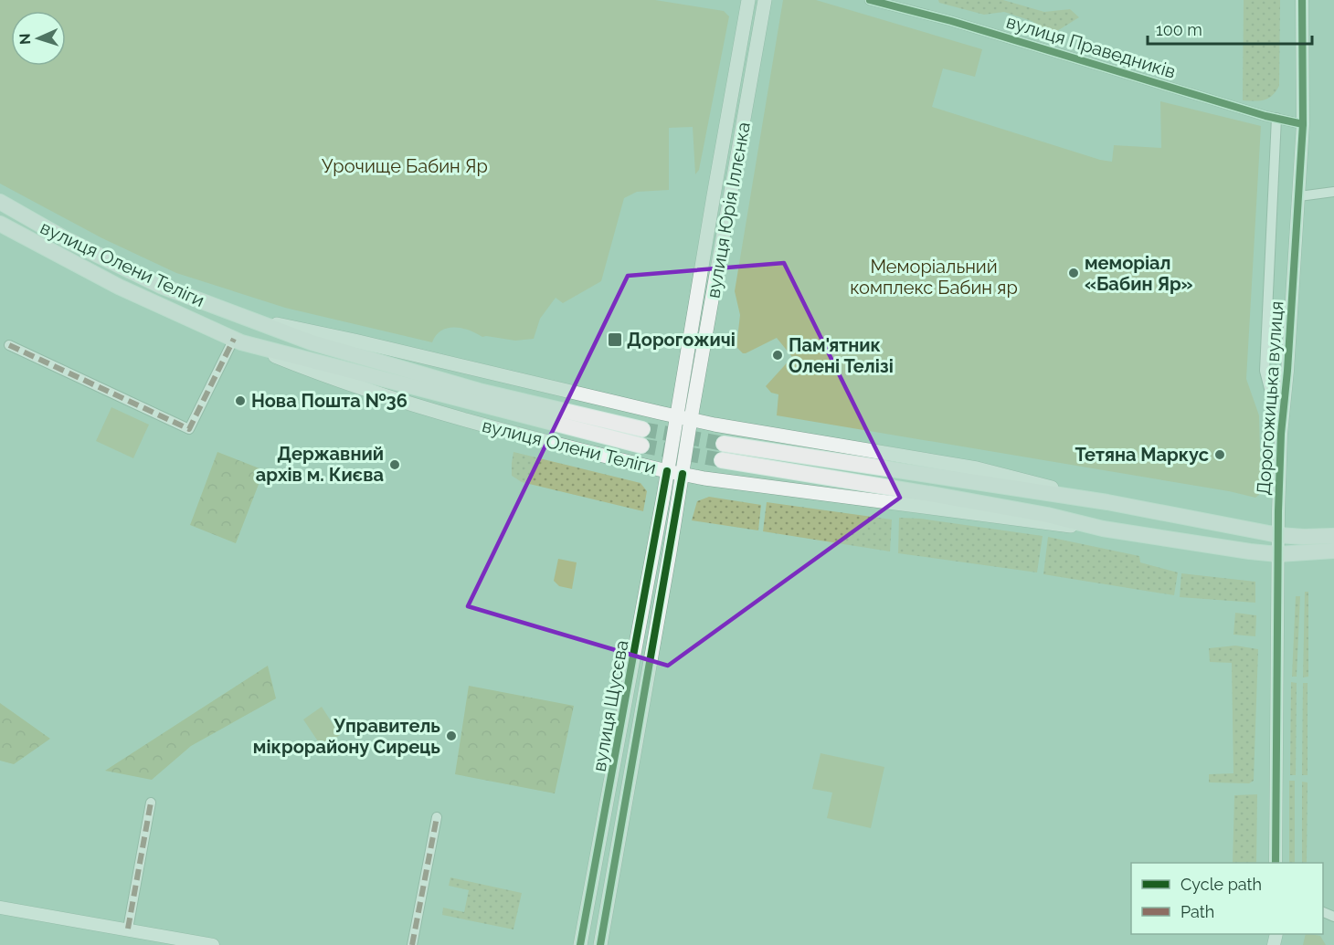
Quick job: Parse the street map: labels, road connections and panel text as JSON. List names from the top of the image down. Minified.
{"streets":{"main road":["вулиця Юрія Іллєнка","вулиця Олени Теліги","вулиця Щусєва"],"street":["вулиця Праведників","Дорогожицька вулиця"]},"crossings":[["вулиця Праведників","Дорогожицька вулиця"],["вулиця Юрія Іллєнка","вулиця Олени Теліги"],["вулиця Юрія Іллєнка","вулиця Щусєва"],["вулиця Олени Теліги","Дорогожицька вулиця"],["вулиця Олени Теліги","вулиця Щусєва"]],"parks":["Урочище Бабин Яр","Меморіальний комплекс Бабин яр"],"places":{"other":["меморіал «Бабин Яр»","Пам'ятник Олені Телізі","Нова Пошта №36","Тетяна Маркус","Державний архів м. Києва","Управитель мікрорайону Сирець"],"transit":["Дорогожичі"]},"legend":["Cycle path","Path"],"scale_bar":"100 m","north":"left"}
